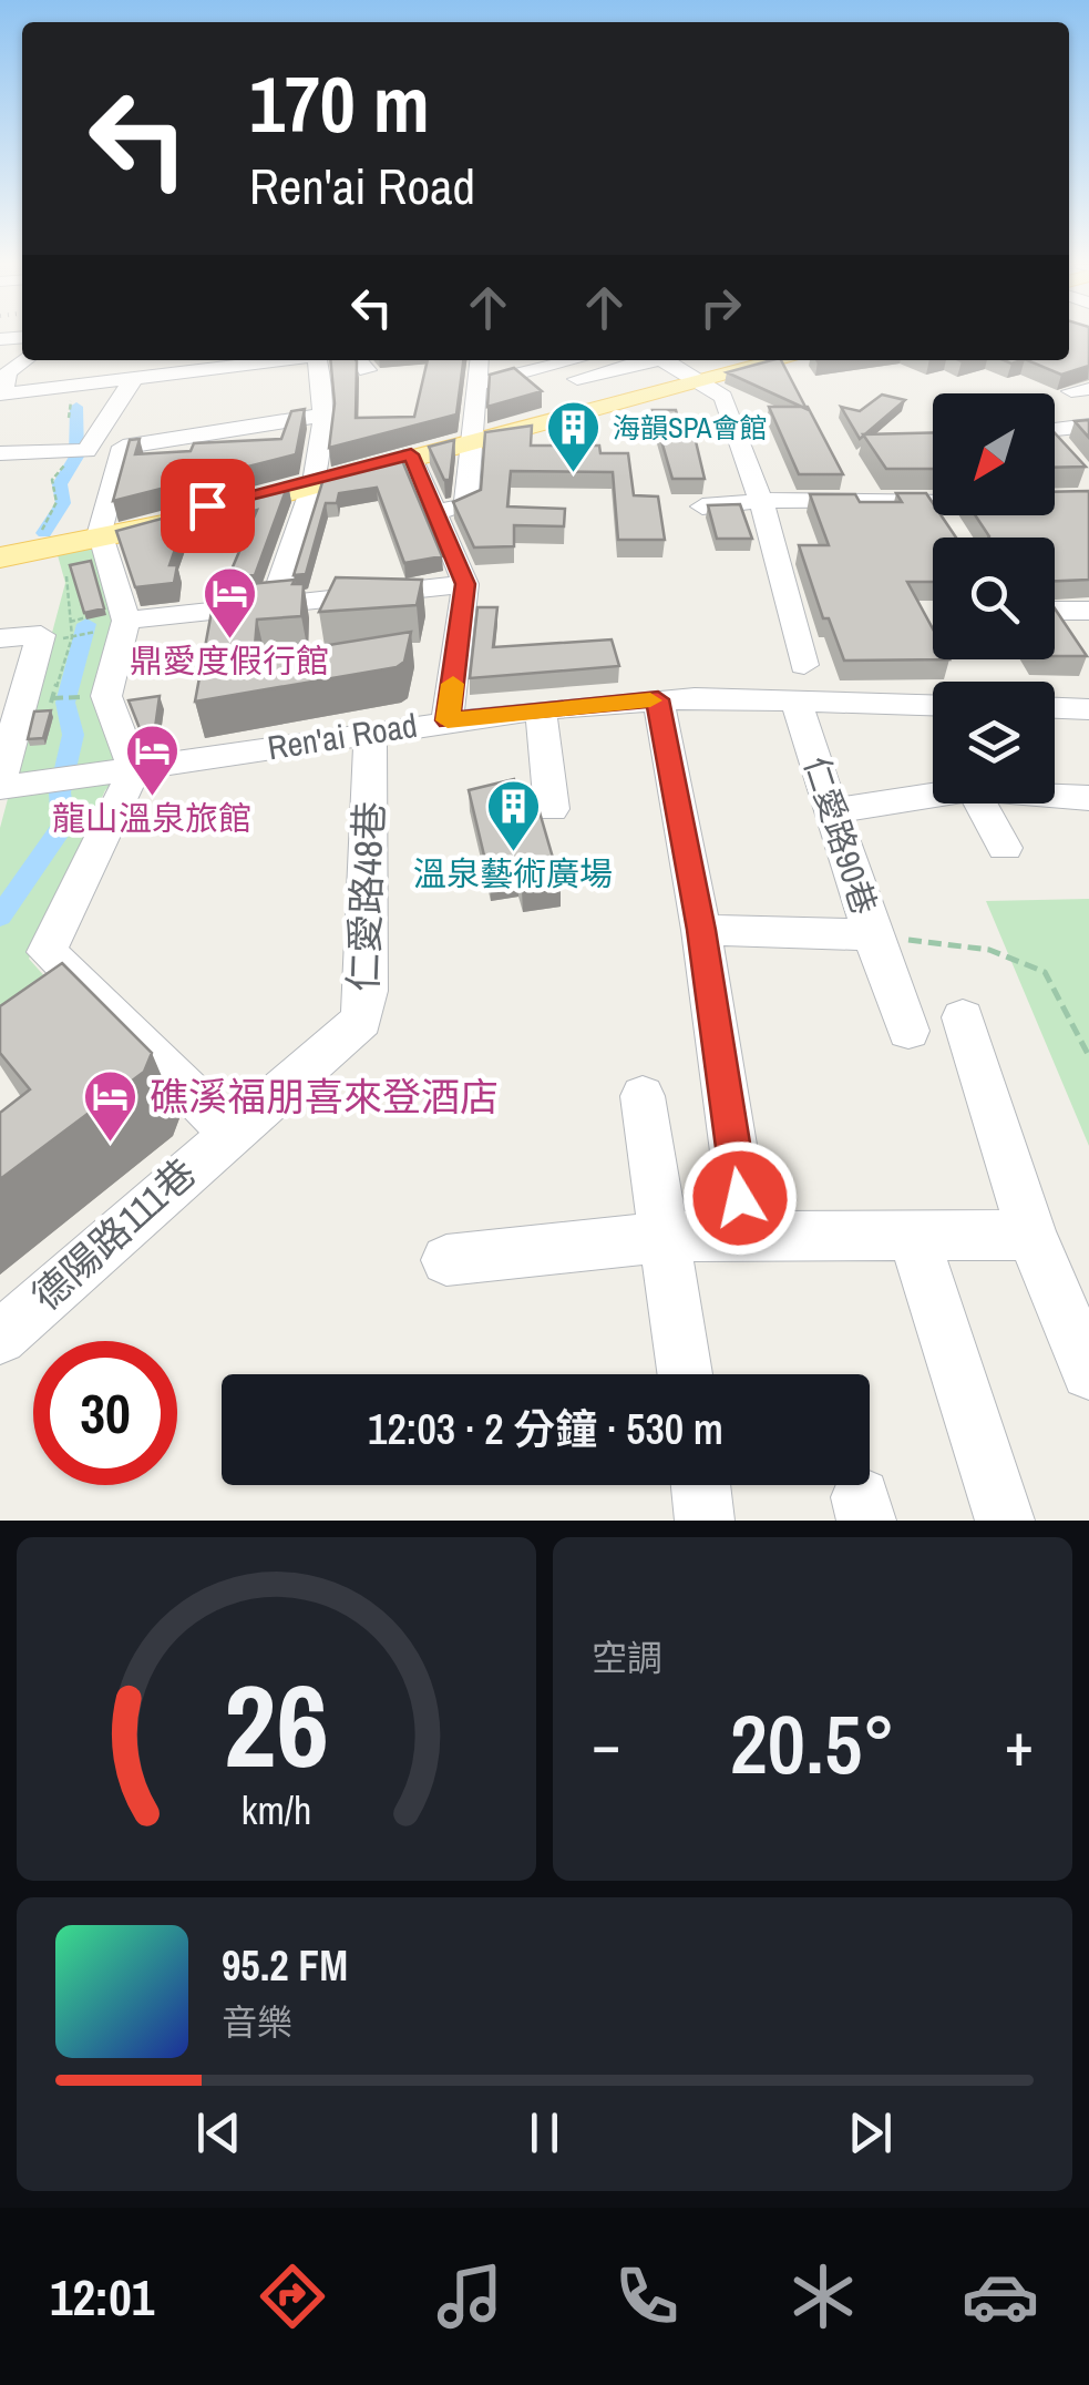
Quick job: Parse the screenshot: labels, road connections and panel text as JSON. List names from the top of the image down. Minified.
{"streets":{"street":["Ren'ai Road","仁愛路90巷","仁愛路48巷","德陽路111巷"]},"crossings":[["Ren'ai Road","仁愛路90巷"],["Ren'ai Road","仁愛路48巷"],["仁愛路48巷","德陽路111巷"]],"places":{"building":["海韻SPA會館","溫泉藝術廣場"],"hotel":["鼎愛度假行館","龍山溫泉旅館","礁溪福朋喜來登酒店"]},"north":"bottom left","page":{"turn":["170 m","Ren'ai Road"],"limit":"30","trip":"12:03 · 2 分鐘 · 530 m","tile":"空調","heat":["−","20.5°","+"],"song":["95.2 FM","音樂"],"tabs":"12:01","gauge":["26","km/h"]}}
